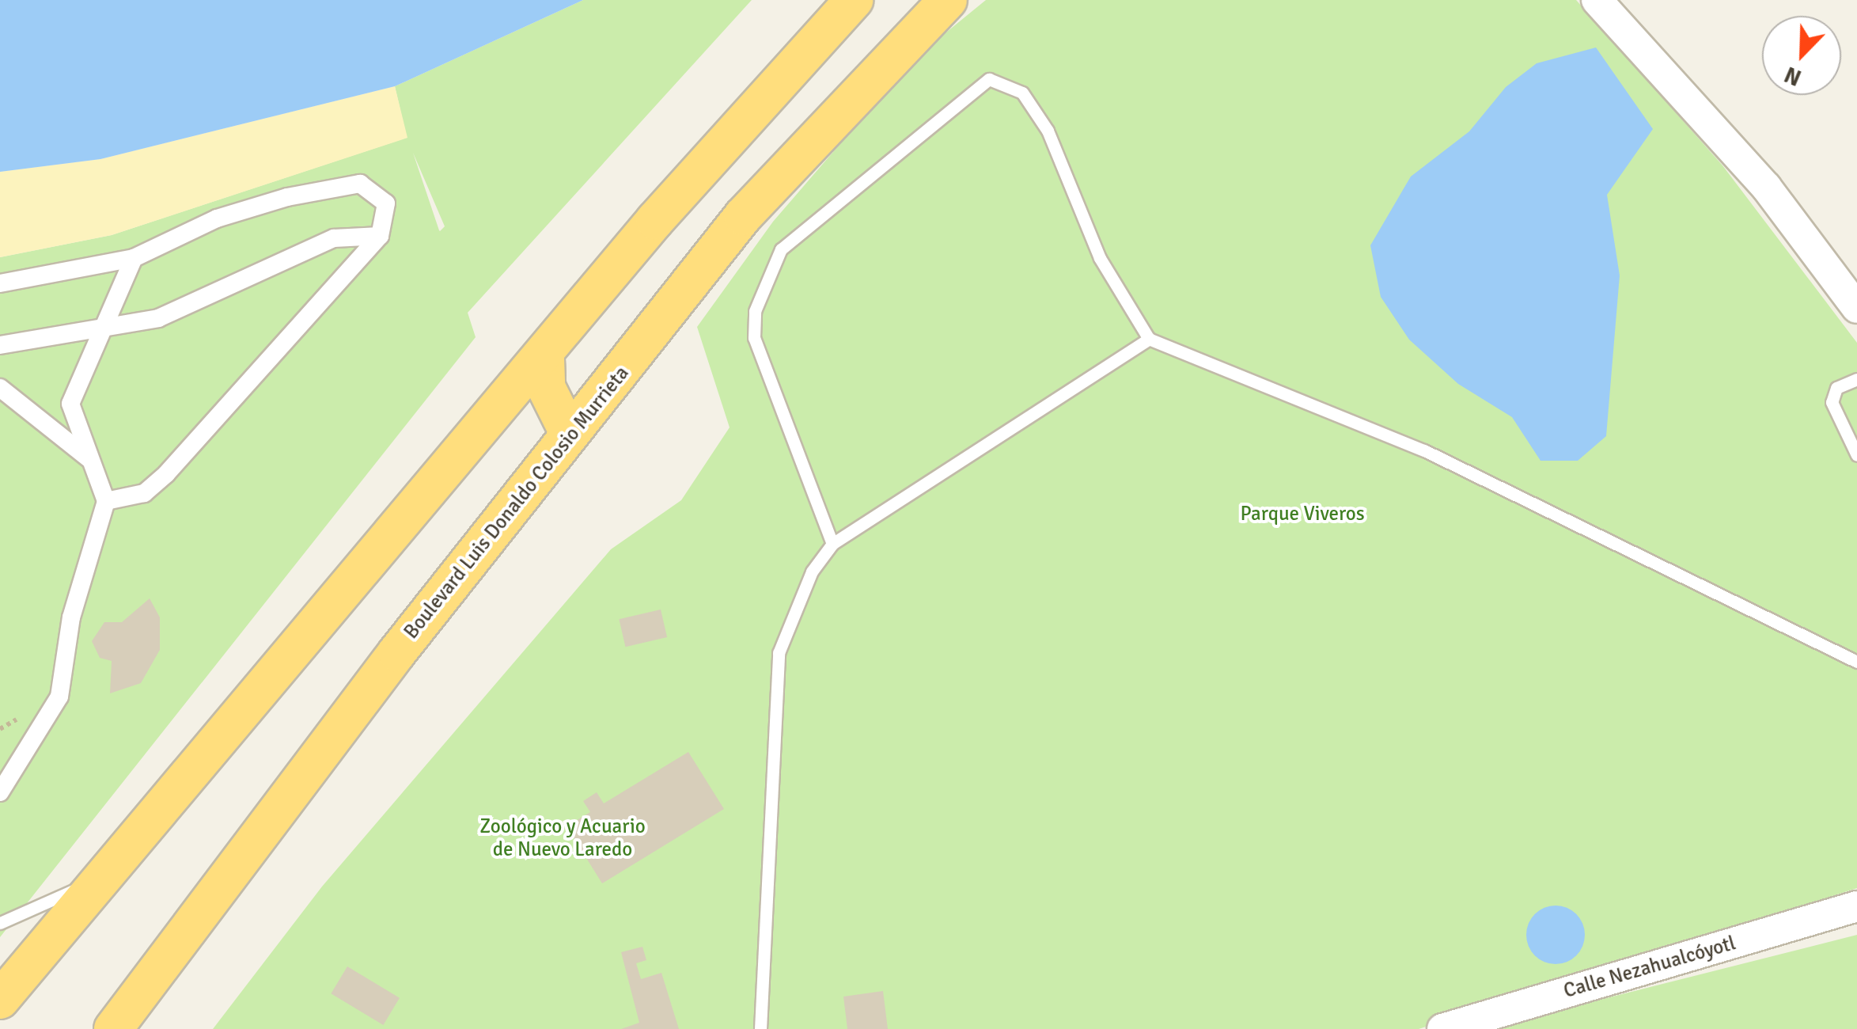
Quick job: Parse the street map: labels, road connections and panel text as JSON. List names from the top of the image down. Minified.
{"streets":{"highway":["Boulevard Luis Donaldo Colosio Murrieta"],"street":["Calle Nezahualcóyotl"]},"parks":["Parque Viveros","Zoológico y Acuario de Nuevo Laredo"],"north":"bottom left"}
